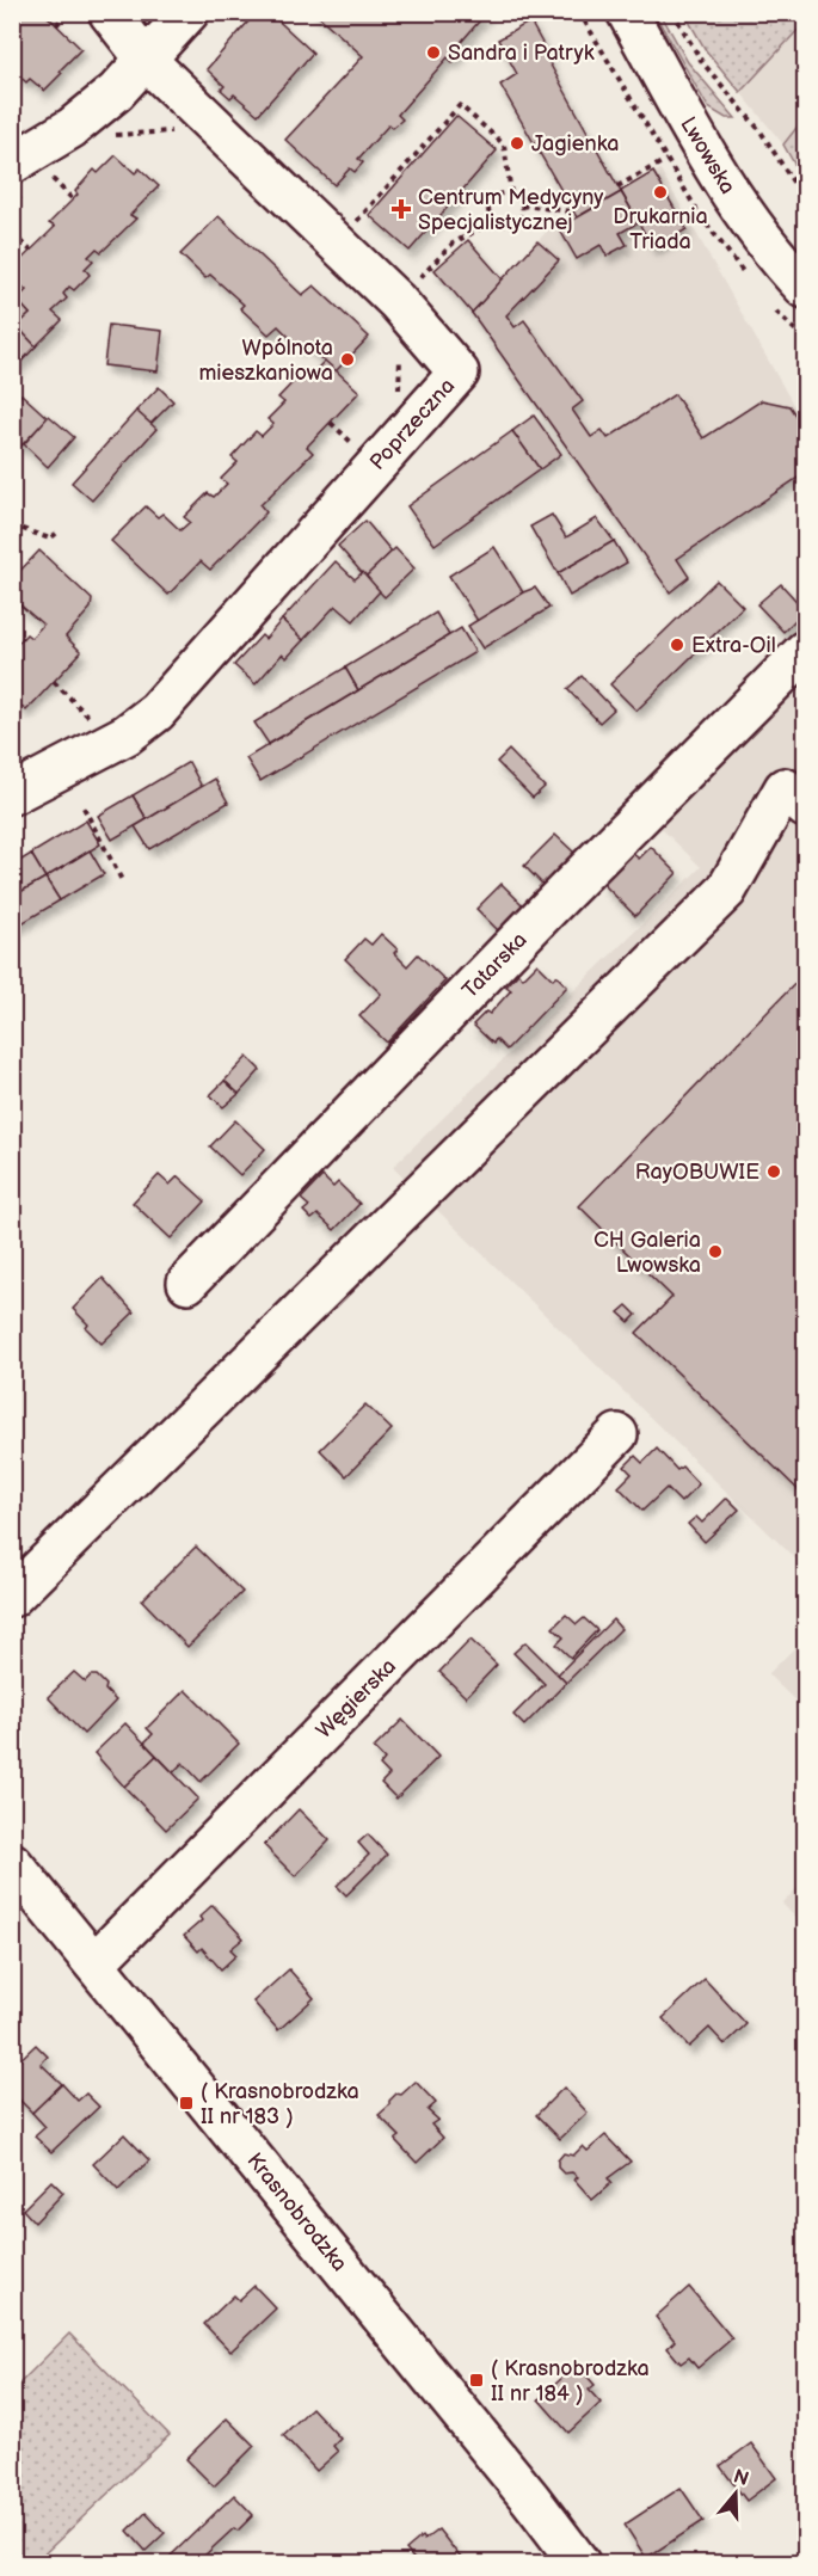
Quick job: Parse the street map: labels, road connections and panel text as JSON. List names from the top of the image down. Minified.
{"streets":{"street":["Lwowska","Poprzeczna","Tatarska","Węgierska","Krasnobrodzka"]},"crossings":[["Węgierska","Krasnobrodzka"]],"places":{"other":["Sandra i Patryk","Jagienka","Drukarnia Triada","Wpólnota mieszkaniowa","Extra-Oil","RayOBUWIE","CH Galeria Lwowska"],"health":["Centrum Medycyny Specjalistycznej"],"transit":["( Krasnobrodzka II nr 183 )","( Krasnobrodzka II nr 184 )"]},"north":"top"}
